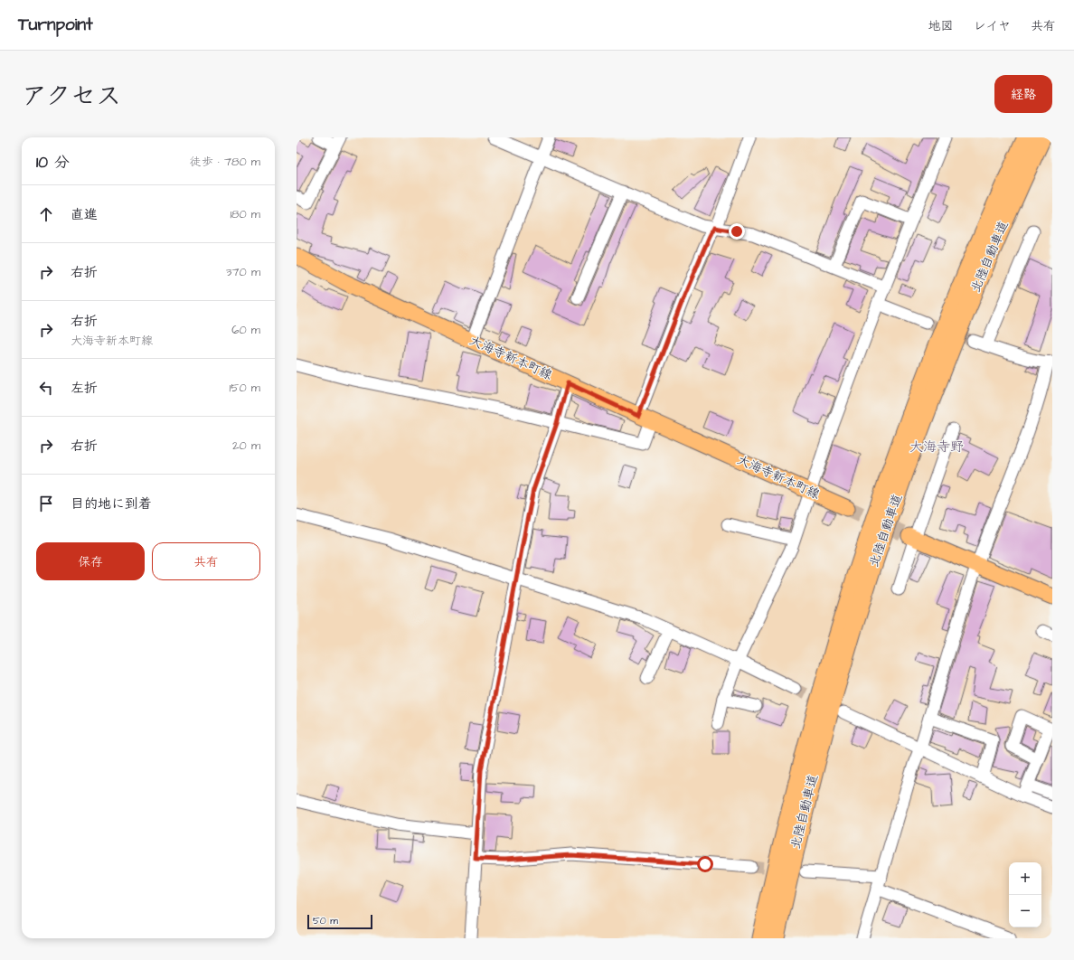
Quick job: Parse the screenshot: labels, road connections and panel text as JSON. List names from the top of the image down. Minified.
{"streets":{"highway":["北陸自動車道"],"main road":["大海寺新本町線"]},"districts":["大海寺野"],"scale_bar":"50 m","page":{"header":"Turnpoint","nav":["地図","レイヤ","共有"],"title":"アクセス","buttons":["経路",["保存","共有"]],"heading":["10 分","徒歩 · 780 m"],"list":[["直進","180 m"],["右折","370 m"],["右折","大海寺新本町線","60 m"],["左折","150 m"],["右折","20 m"],"目的地に到着"],"map_buttons":["+","−"],"scale":"50 m"}}
